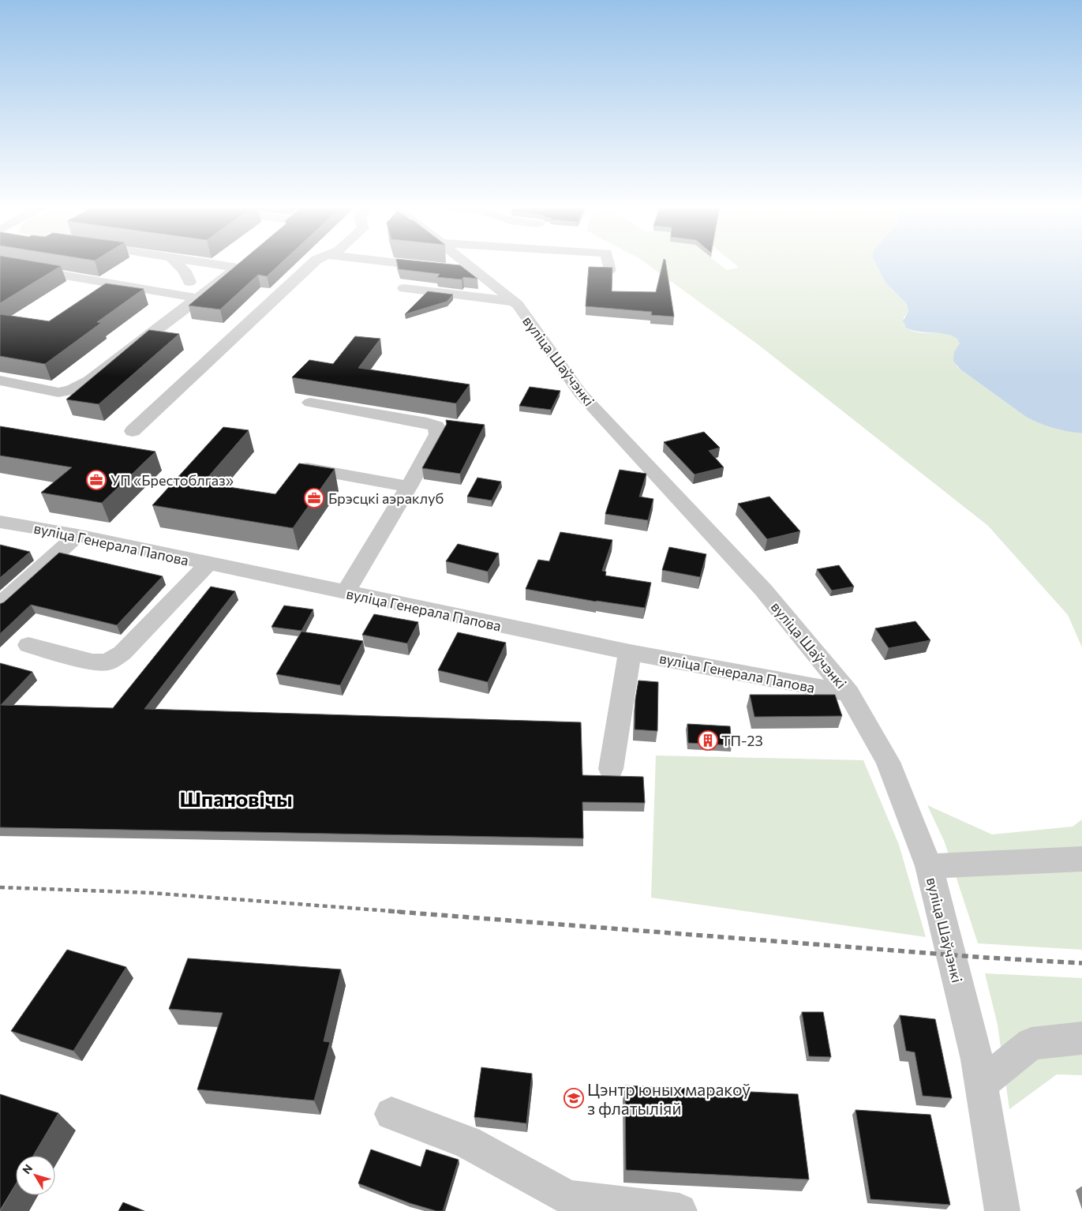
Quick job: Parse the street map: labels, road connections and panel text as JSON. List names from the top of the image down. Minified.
{"streets":{"street":["вуліца Шаўчэнкі","вуліца Генерала Папова"]},"crossings":[["вуліца Шаўчэнкі","вуліца Генерала Папова"]],"districts":["Шпановічы"],"places":{"office":["УП «Брестоблгаз»","Брэсцкі аэраклуб"],"building":["ТП-23"],"school or university":["Цэнтр юных маракоў з флатыліяй"]},"north":"top left"}
